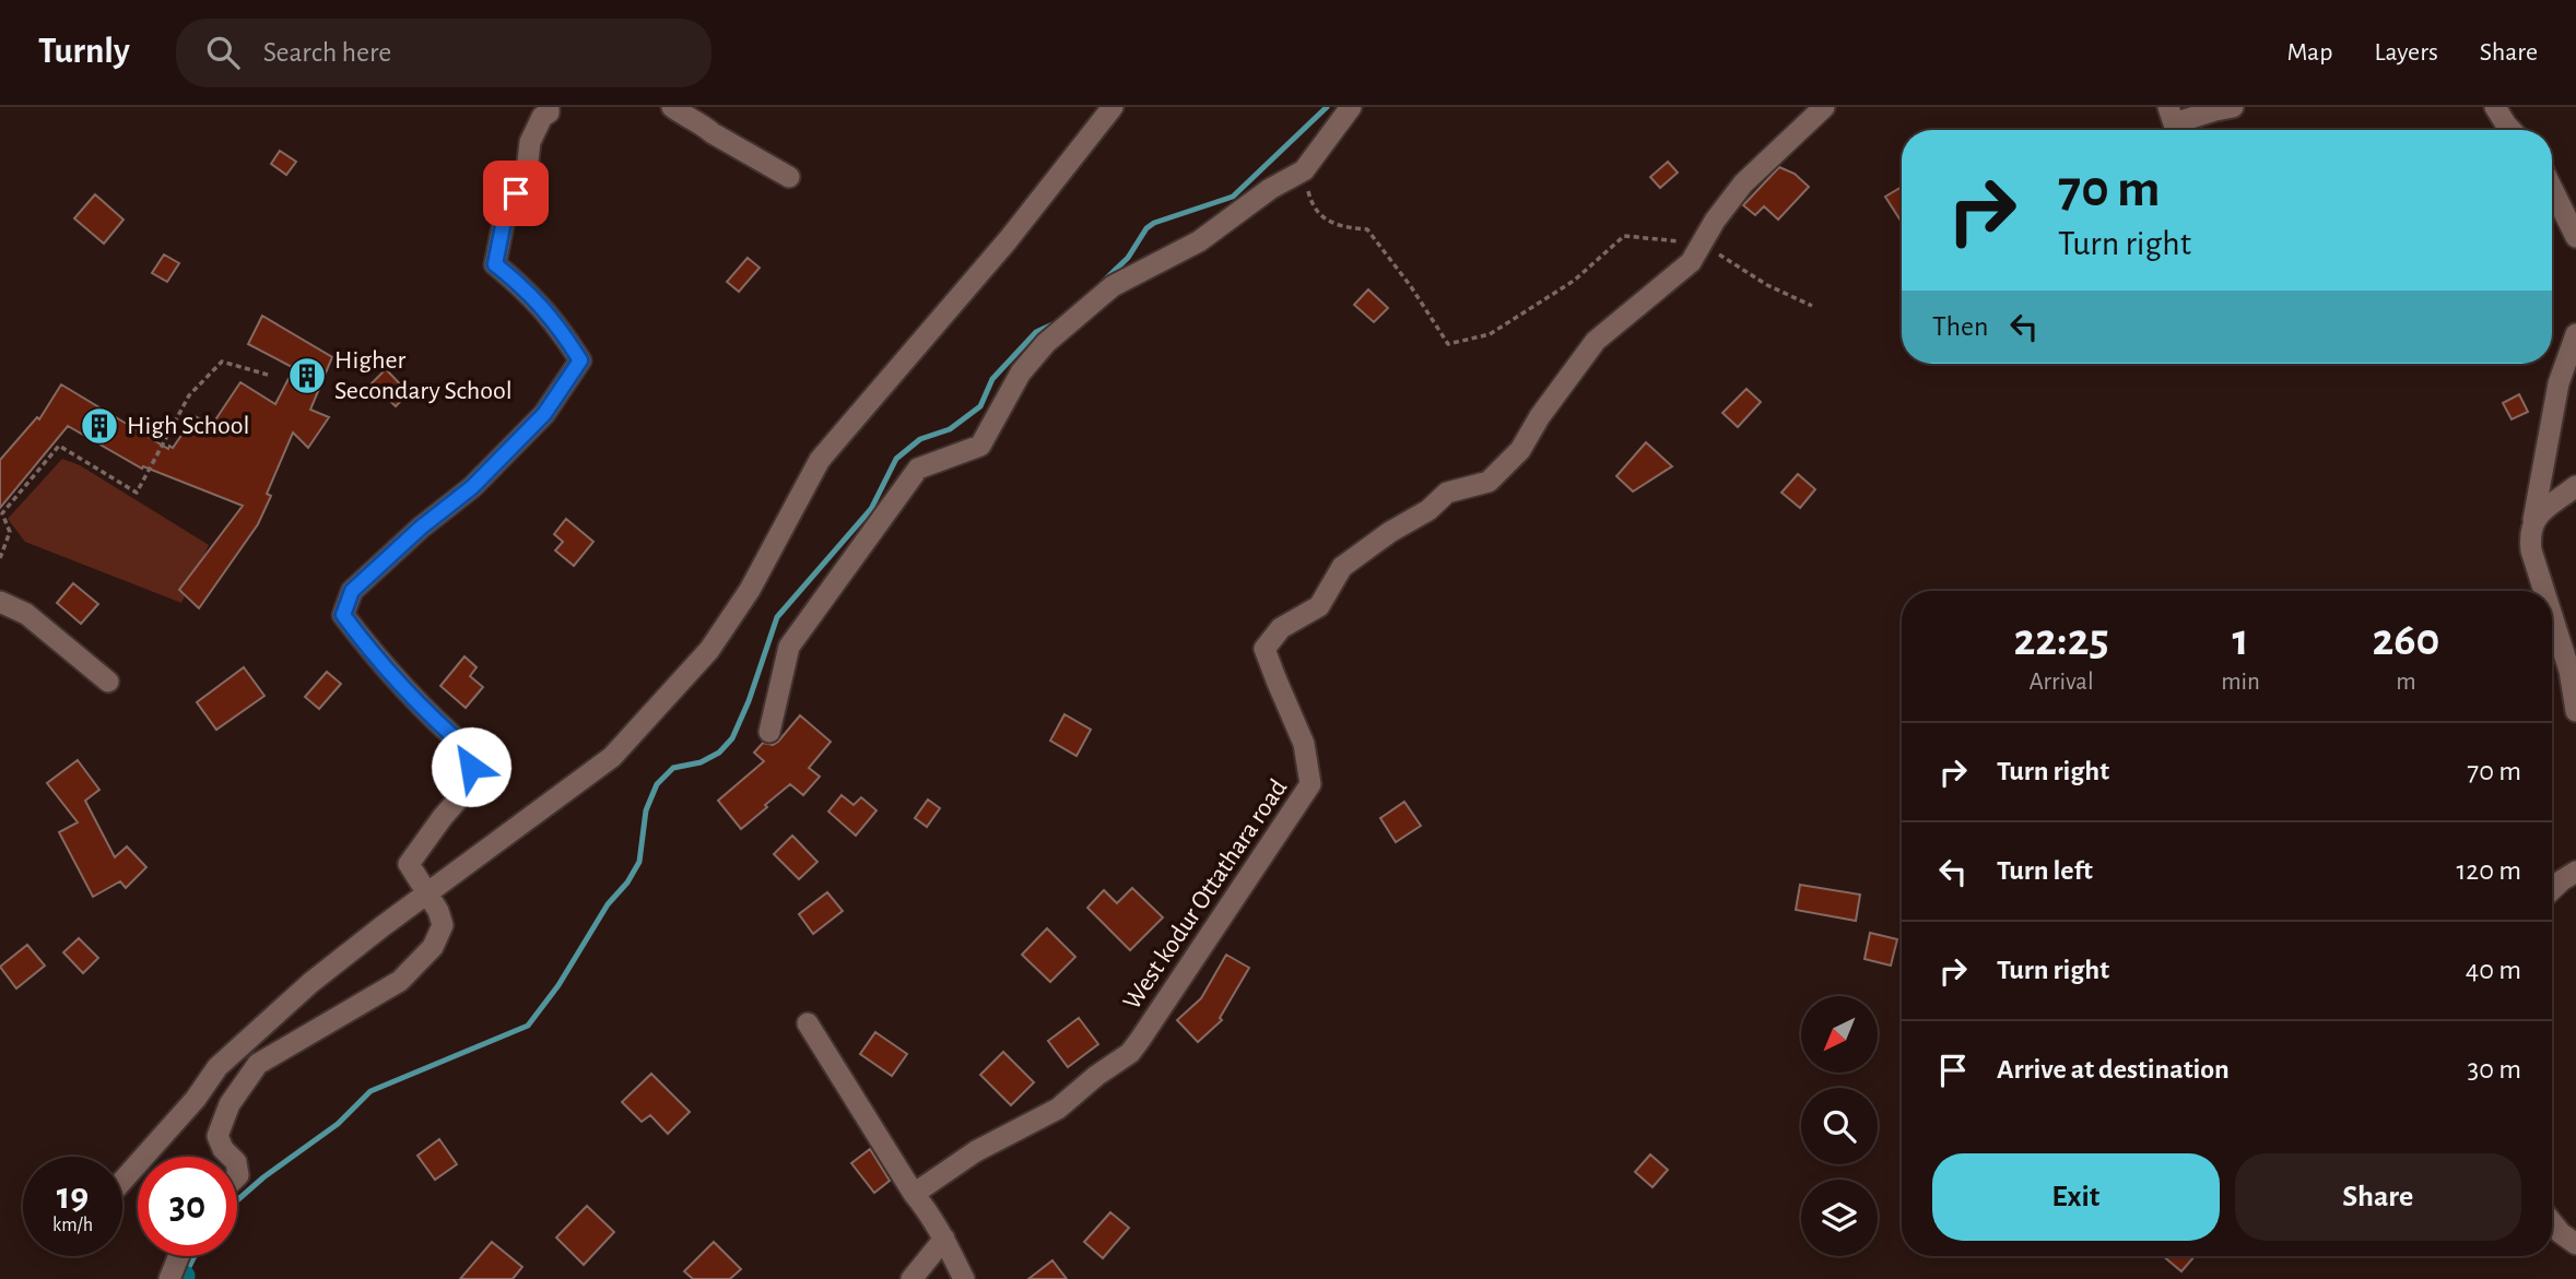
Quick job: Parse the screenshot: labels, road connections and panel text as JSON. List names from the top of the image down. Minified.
{"streets":{"street":["West kodur Ottathara road"]},"places":{"building":["Higher Secondary School","High School"]},"north":"bottom left","page":{"header":"Turnly","search":"Search here","nav":["Map","Layers","Share"],"turn":["70 m","Turn right"],"then":"Then","eta":["22:25","Arrival","1","min","260","m"],"list":[{"name":"Turn right","value":"70 m"},{"name":"Turn left","value":"120 m"},{"name":"Turn right","value":"40 m"},{"name":"Arrive at destination","value":"30 m"}],"buttons":["Exit","Share"],"speed":"19 km/h","limit":"30"}}
